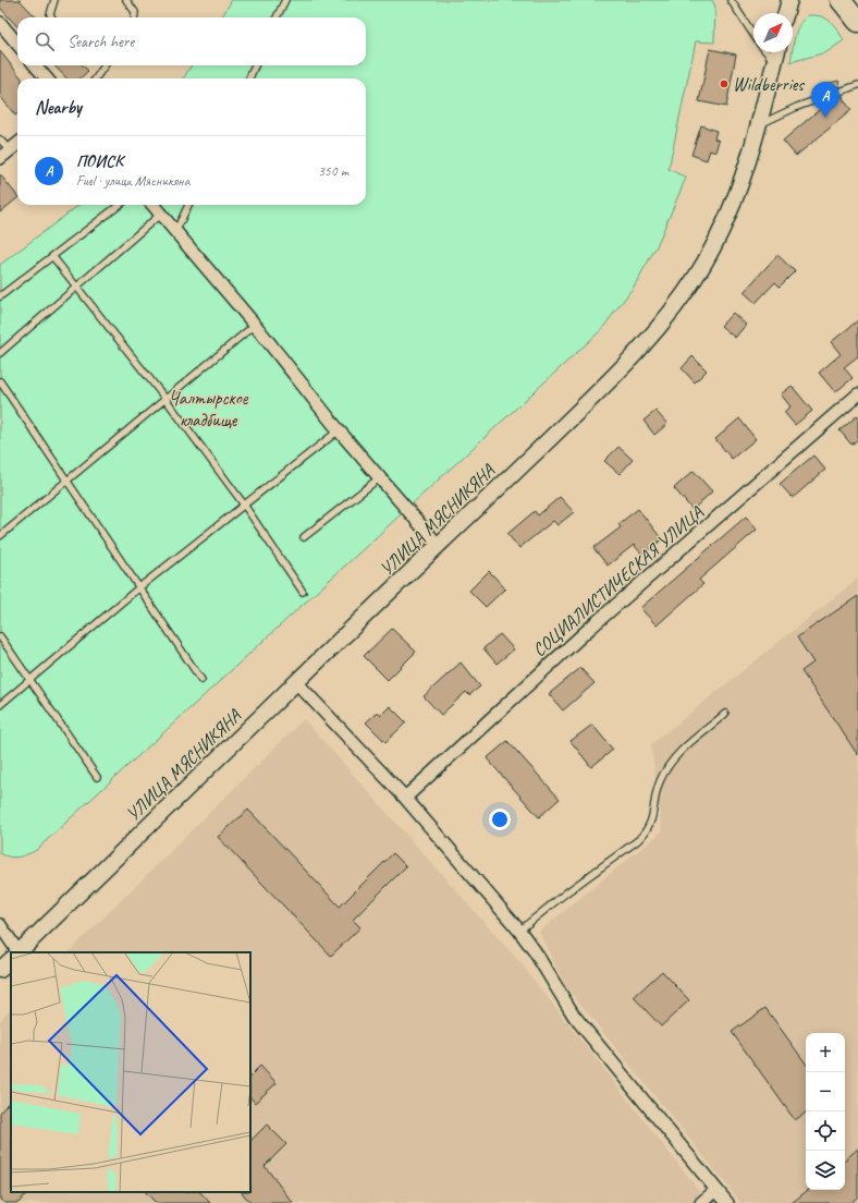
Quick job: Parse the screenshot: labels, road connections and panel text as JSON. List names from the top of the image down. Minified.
{"streets":{"street":["УЛИЦА МЯСНИКЯНА","СОЦИАЛИСТИЧЕСКАЯ УЛИЦА"]},"parks":["Чалтырское кладбище"],"places":["Wildberries"],"north":"top right","page":{"search":"Search here","heading":"Nearby","pins":"A","list":[{"mark":"A","name":"ПОИСК","note":"Fuel · улица Мясникяна","value":"350 m"}],"map_buttons":["+","−"]}}
